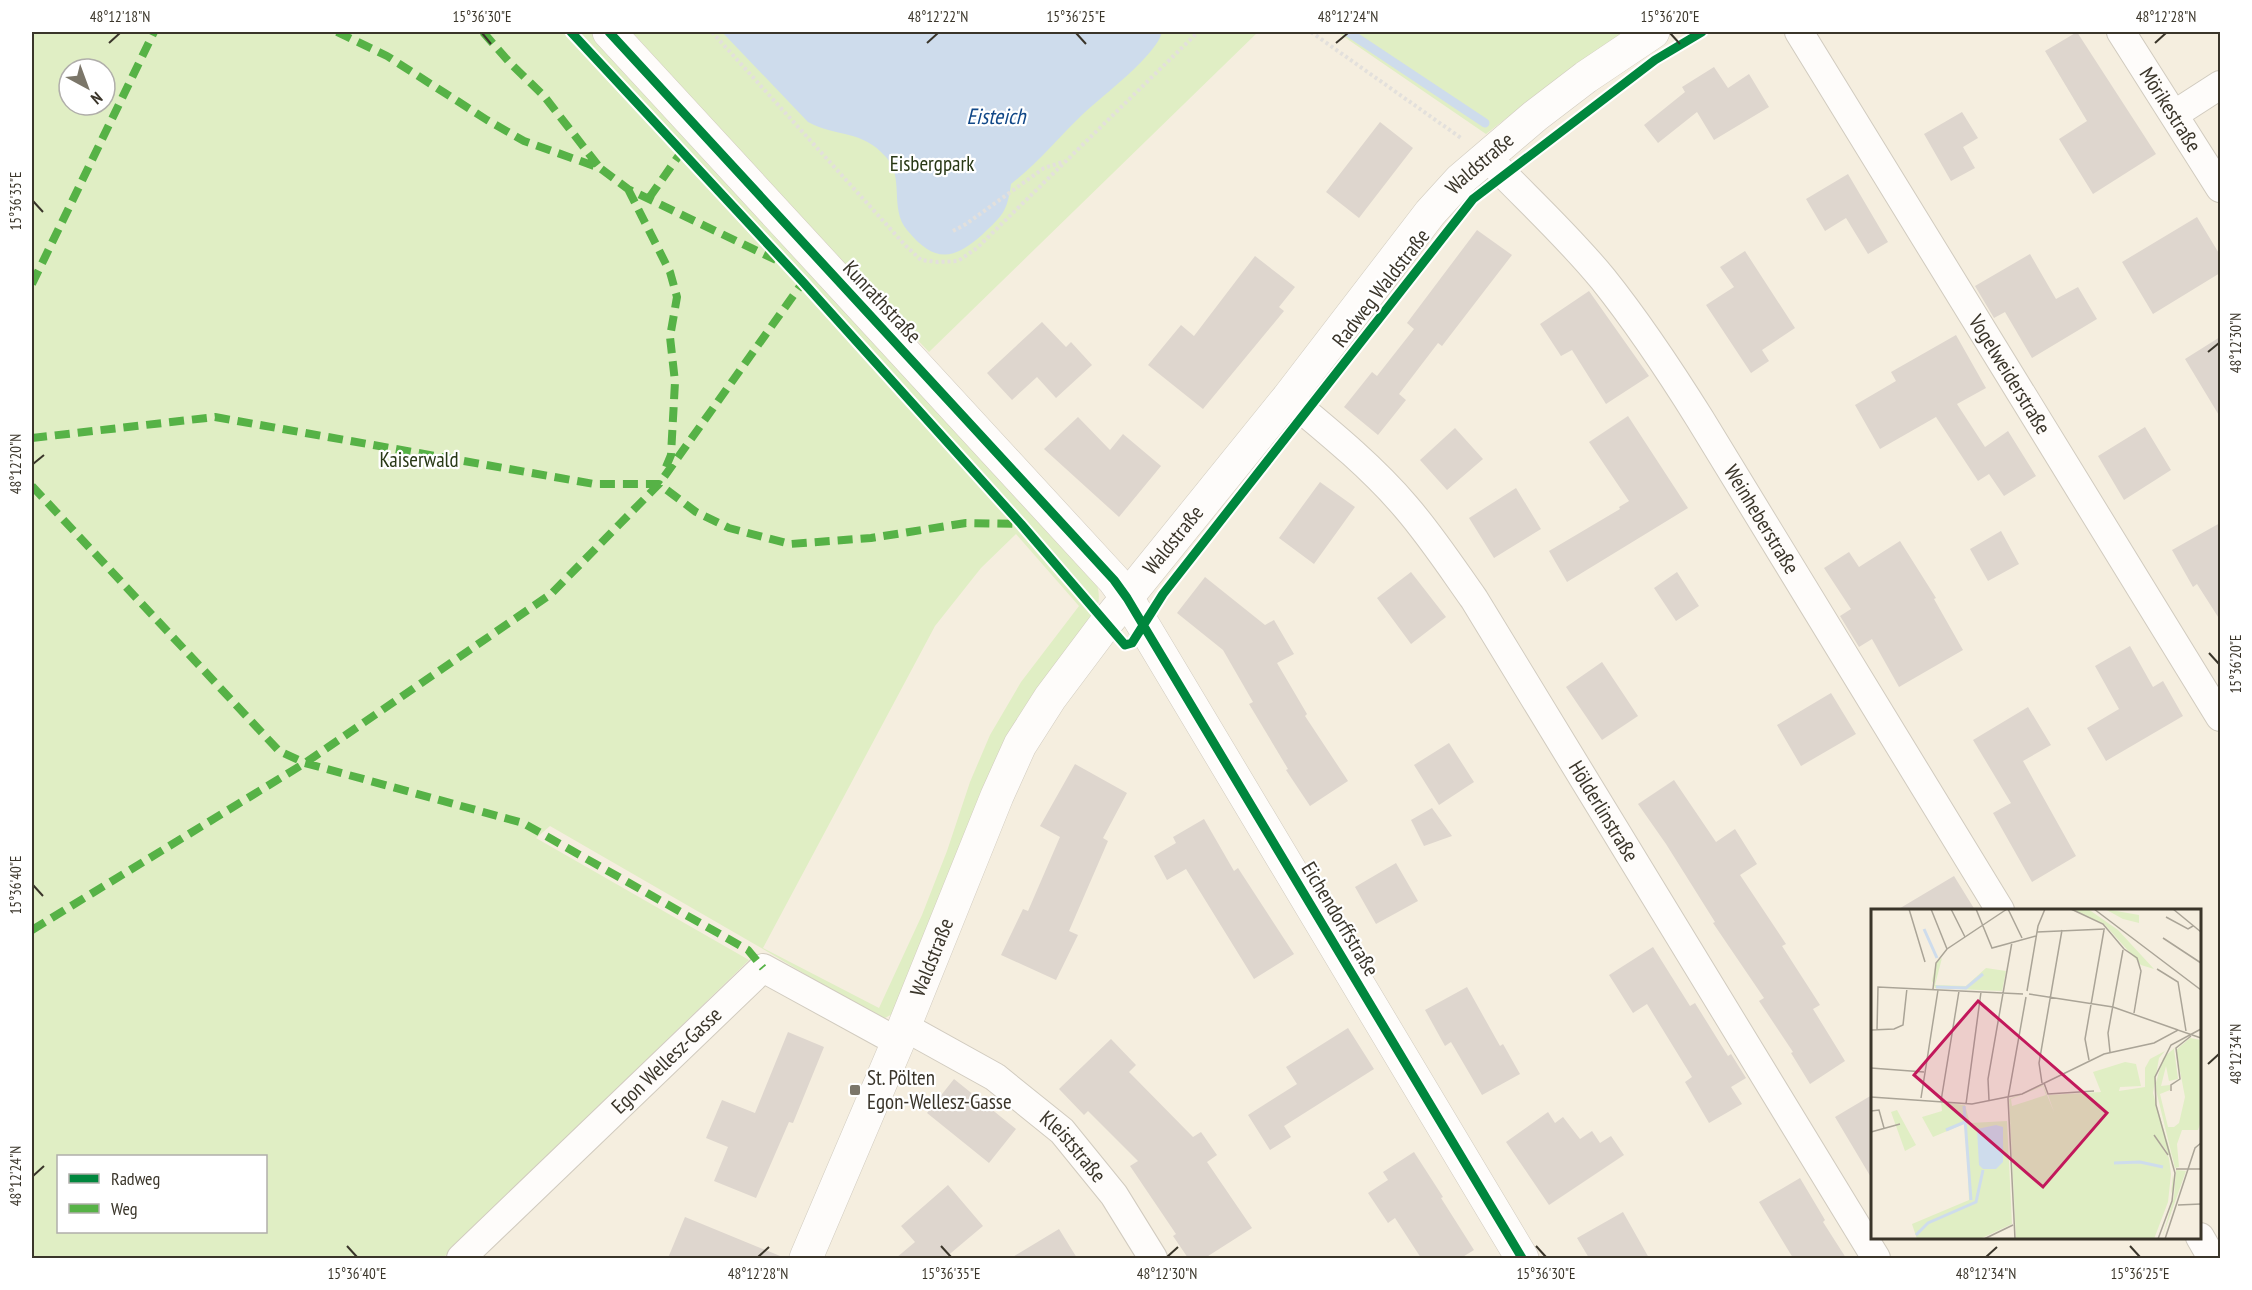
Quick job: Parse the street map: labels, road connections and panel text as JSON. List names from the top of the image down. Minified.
{"streets":{"street":["Mörikestraße","Waldstraße","Kunrathstraße","Vogelweiderstraße","Weinheberstraße","Hölderlinstraße","Eichendorffstraße","Egon Wellesz-Gasse","Kleiststraße"],"cycle path":["Radweg Waldstraße"]},"crossings":[["Waldstraße","Kunrathstraße"],["Waldstraße","Weinheberstraße"],["Waldstraße","Hölderlinstraße"],["Waldstraße","Eichendorffstraße"],["Waldstraße","Egon Wellesz-Gasse"],["Waldstraße","Kleiststraße"],["Kunrathstraße","Eichendorffstraße"],["Egon Wellesz-Gasse","Kleiststraße"]],"water":["Eisteich"],"parks":["Eisbergpark","Kaiserwald"],"places":{"transit":["St. Pölten Egon-Wellesz-Gasse"]},"legend":["Radweg","Weg"],"north":"bottom right","coordinates":["48°12'18\"N","15°36'30\"E","48°12'22\"N","15°36'25\"E","48°12'24\"N","15°36'20\"E","48°12'28\"N","15°36'35\"E","48°12'30\"N","48°12'20\"N","15°36'40\"E","48°12'34\"N"]}
